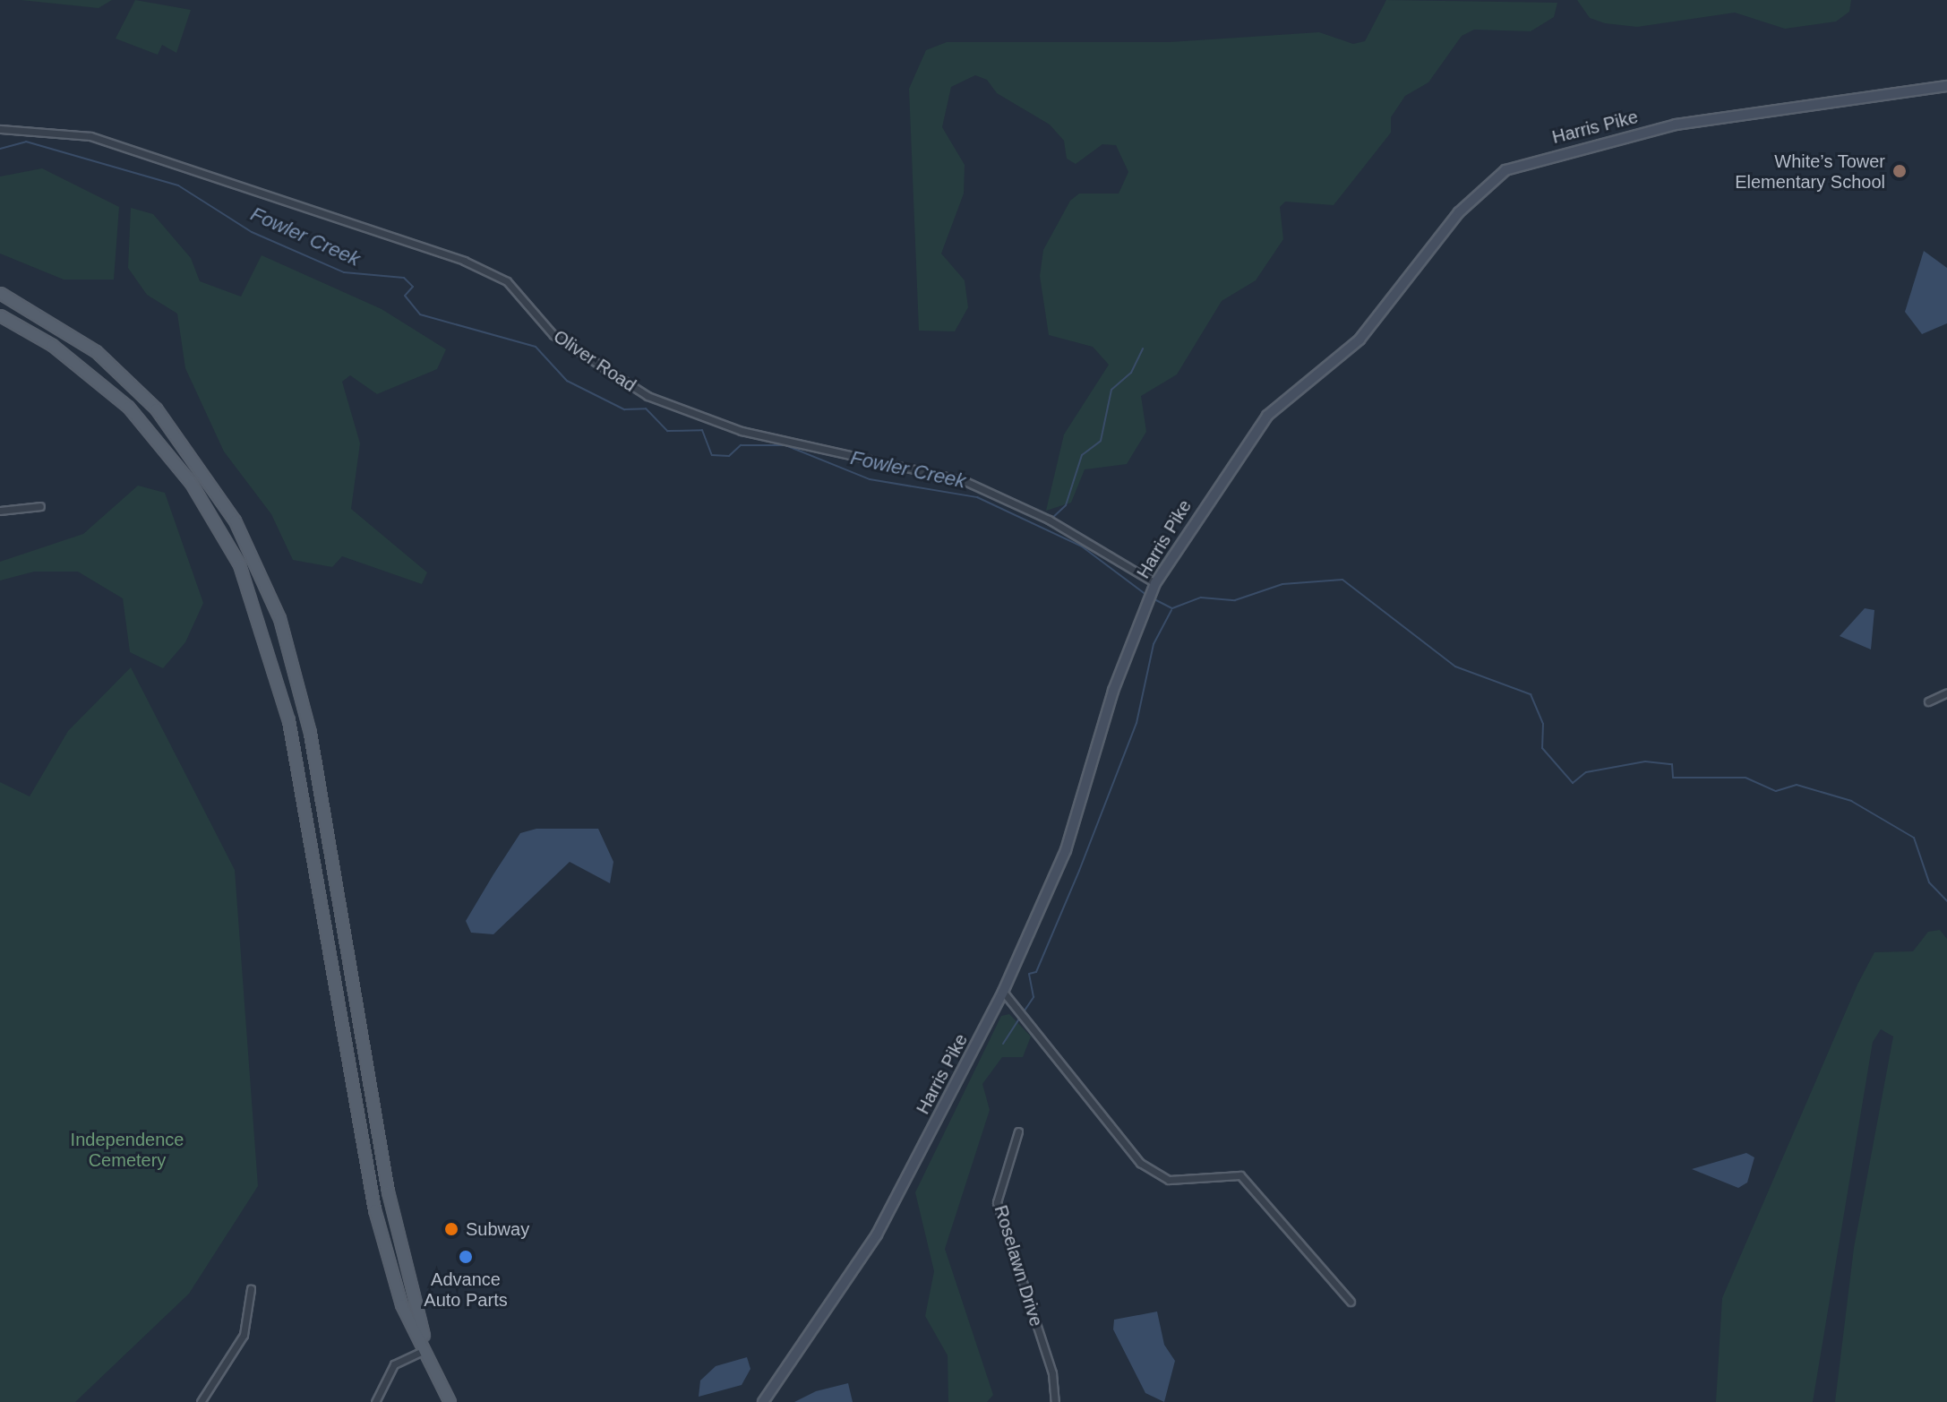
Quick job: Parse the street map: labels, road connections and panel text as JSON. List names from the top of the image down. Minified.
{"streets":{"main road":["Harris Pike"],"street":["Oliver Road","Roselawn Drive"]},"crossings":[["Harris Pike","Oliver Road"]],"water":["Fowler Creek"],"parks":["Independence Cemetery"],"places":["White’s Tower Elementary School","Subway","Advance Auto Parts"]}
